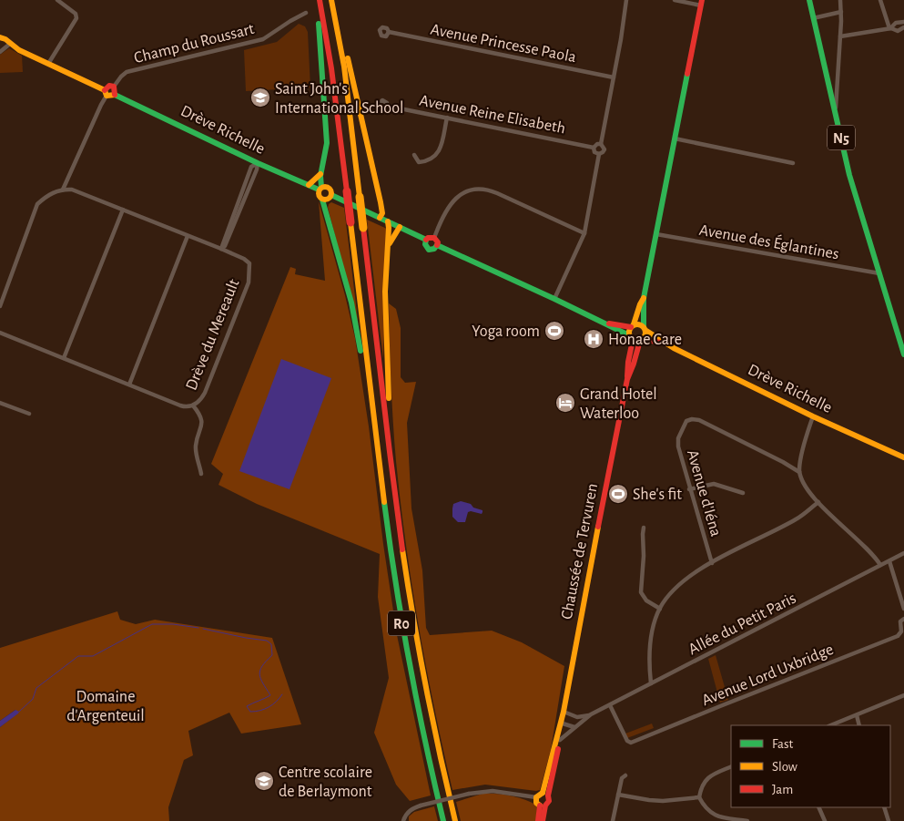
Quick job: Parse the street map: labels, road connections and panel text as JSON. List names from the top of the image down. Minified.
{"streets":{"main road":["Drève Richelle","N5","Chaussée de Tervuren","R0"],"street":["Champ du Roussart","Avenue Princesse Paola","Avenue Reine Elisabeth","Avenue des Églantines","Drève du Mereault","Avenue d'Iéna","Allée du Petit Paris","Avenue Lord Uxbridge"]},"crossings":[["Champ du Roussart","Drève Richelle"],["Champ du Roussart","Drève du Mereault"],["Drève Richelle","Chaussée de Tervuren"],["N5","Avenue des Églantines"],["Avenue des Églantines","Chaussée de Tervuren"],["Chaussée de Tervuren","Allée du Petit Paris"],["Allée du Petit Paris","Avenue Lord Uxbridge"]],"parks":["Domaine d'Argenteuil"],"places":{"school or university":["Saint John's International School","Centre scolaire de Berlaymont"],"sports":["Yoga room","She's fit"],"hospital":["Honae Care"],"hotel":["Grand Hotel Waterloo"]},"legend":["Fast","Slow","Jam"]}
